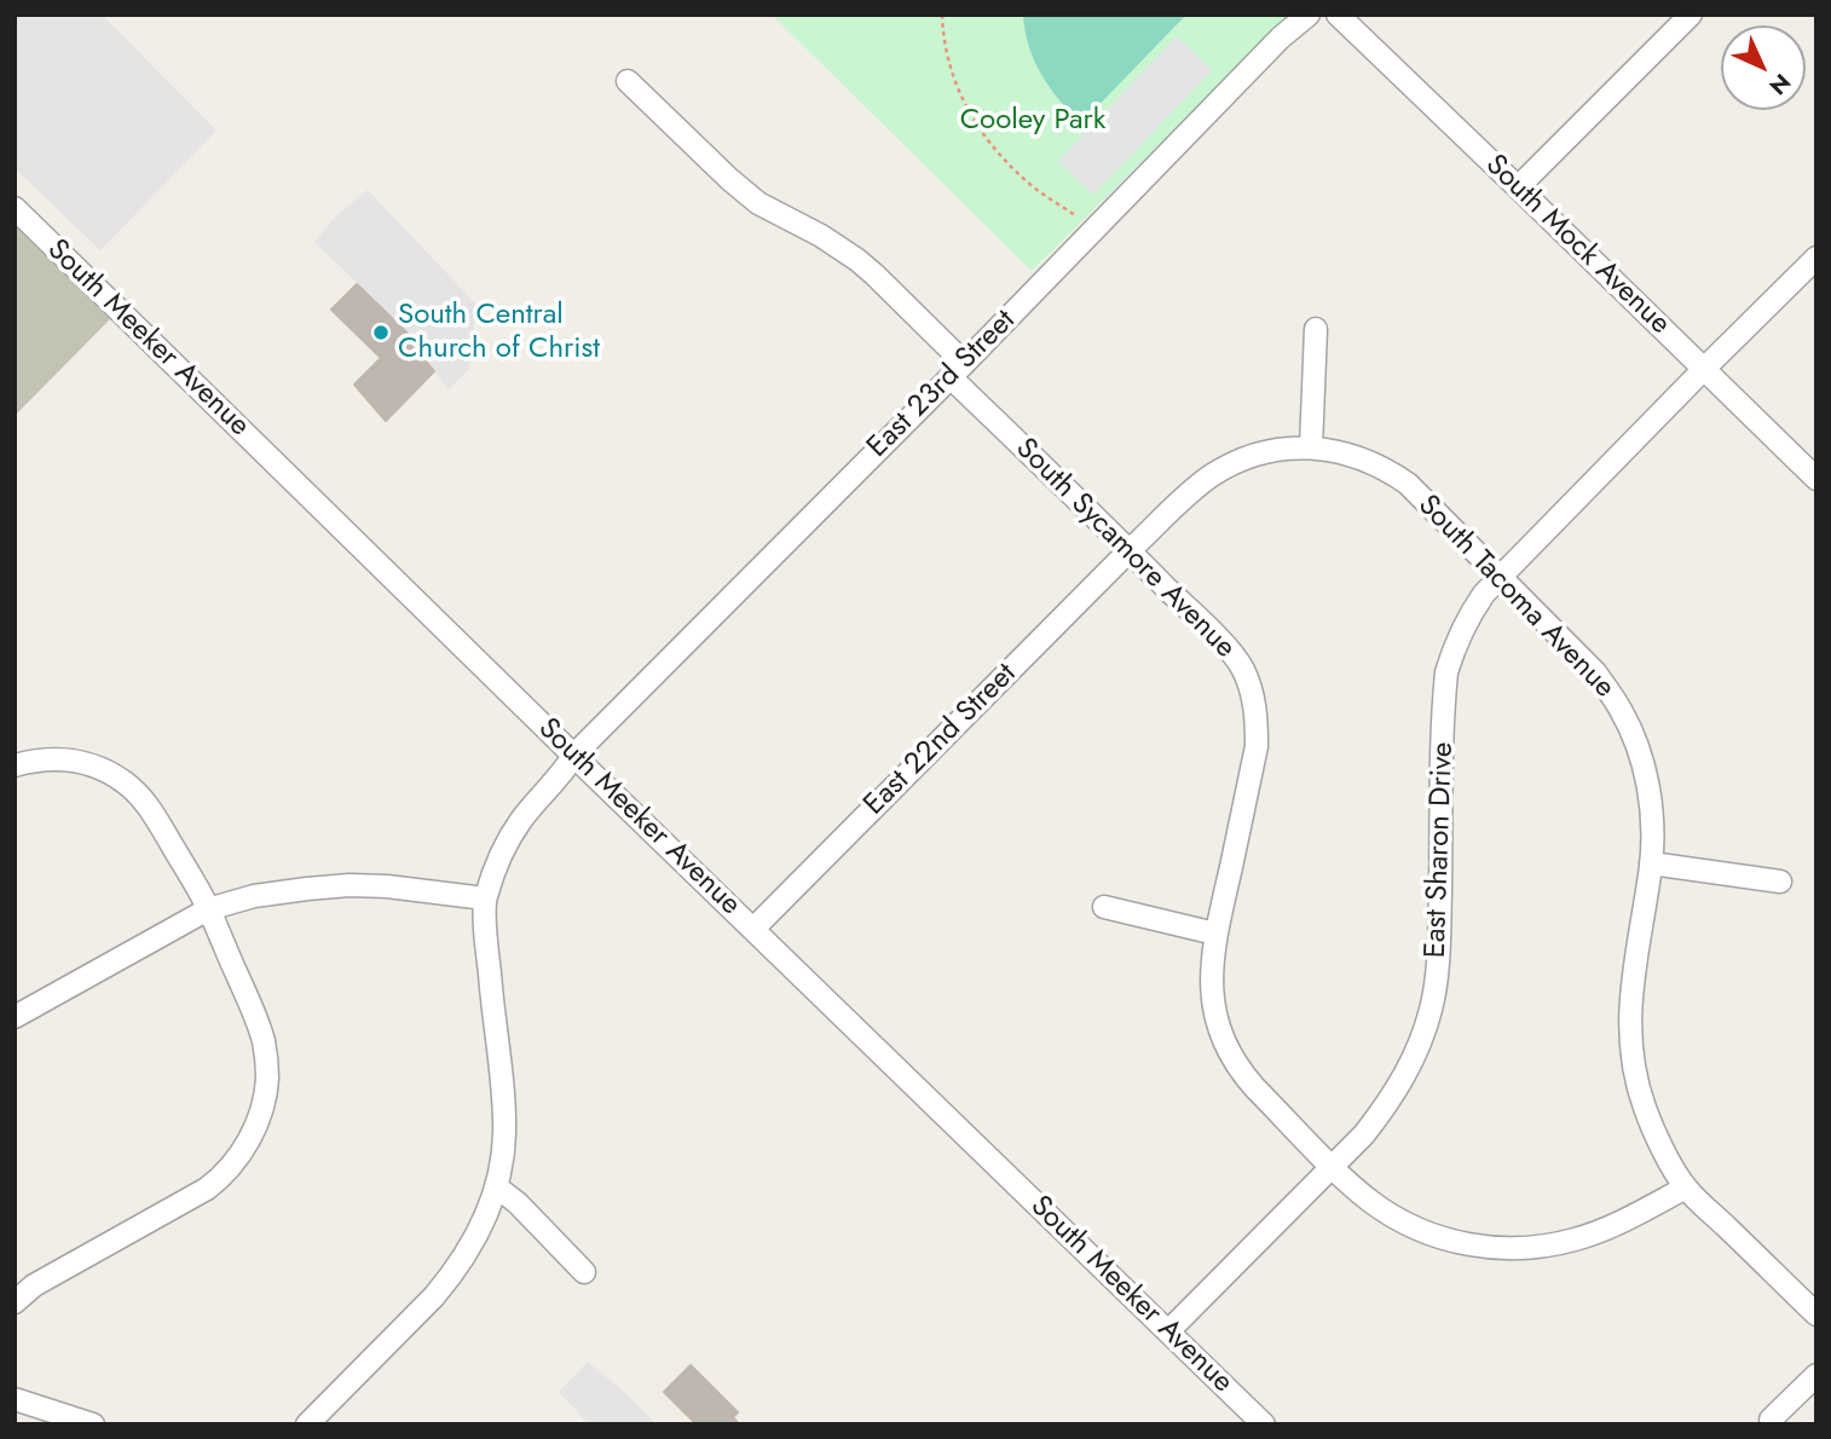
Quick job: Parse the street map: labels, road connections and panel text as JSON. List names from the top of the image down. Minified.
{"streets":{"street":["South Mock Avenue","South Meeker Avenue","East 23rd Street","South Sycamore Avenue","South Tacoma Avenue","East 22nd Street","East Sharon Drive"]},"crossings":[["South Mock Avenue","East Sharon Drive"],["South Meeker Avenue","East 23rd Street"],["South Meeker Avenue","East 22nd Street"],["South Meeker Avenue","East Sharon Drive"],["East 23rd Street","South Sycamore Avenue"],["South Sycamore Avenue","South Tacoma Avenue"],["South Sycamore Avenue","East 22nd Street"],["South Sycamore Avenue","East Sharon Drive"],["South Tacoma Avenue","East 22nd Street"],["South Tacoma Avenue","East Sharon Drive"]],"parks":["Cooley Park"],"places":["South Central Church of Christ"],"north":"bottom right"}
